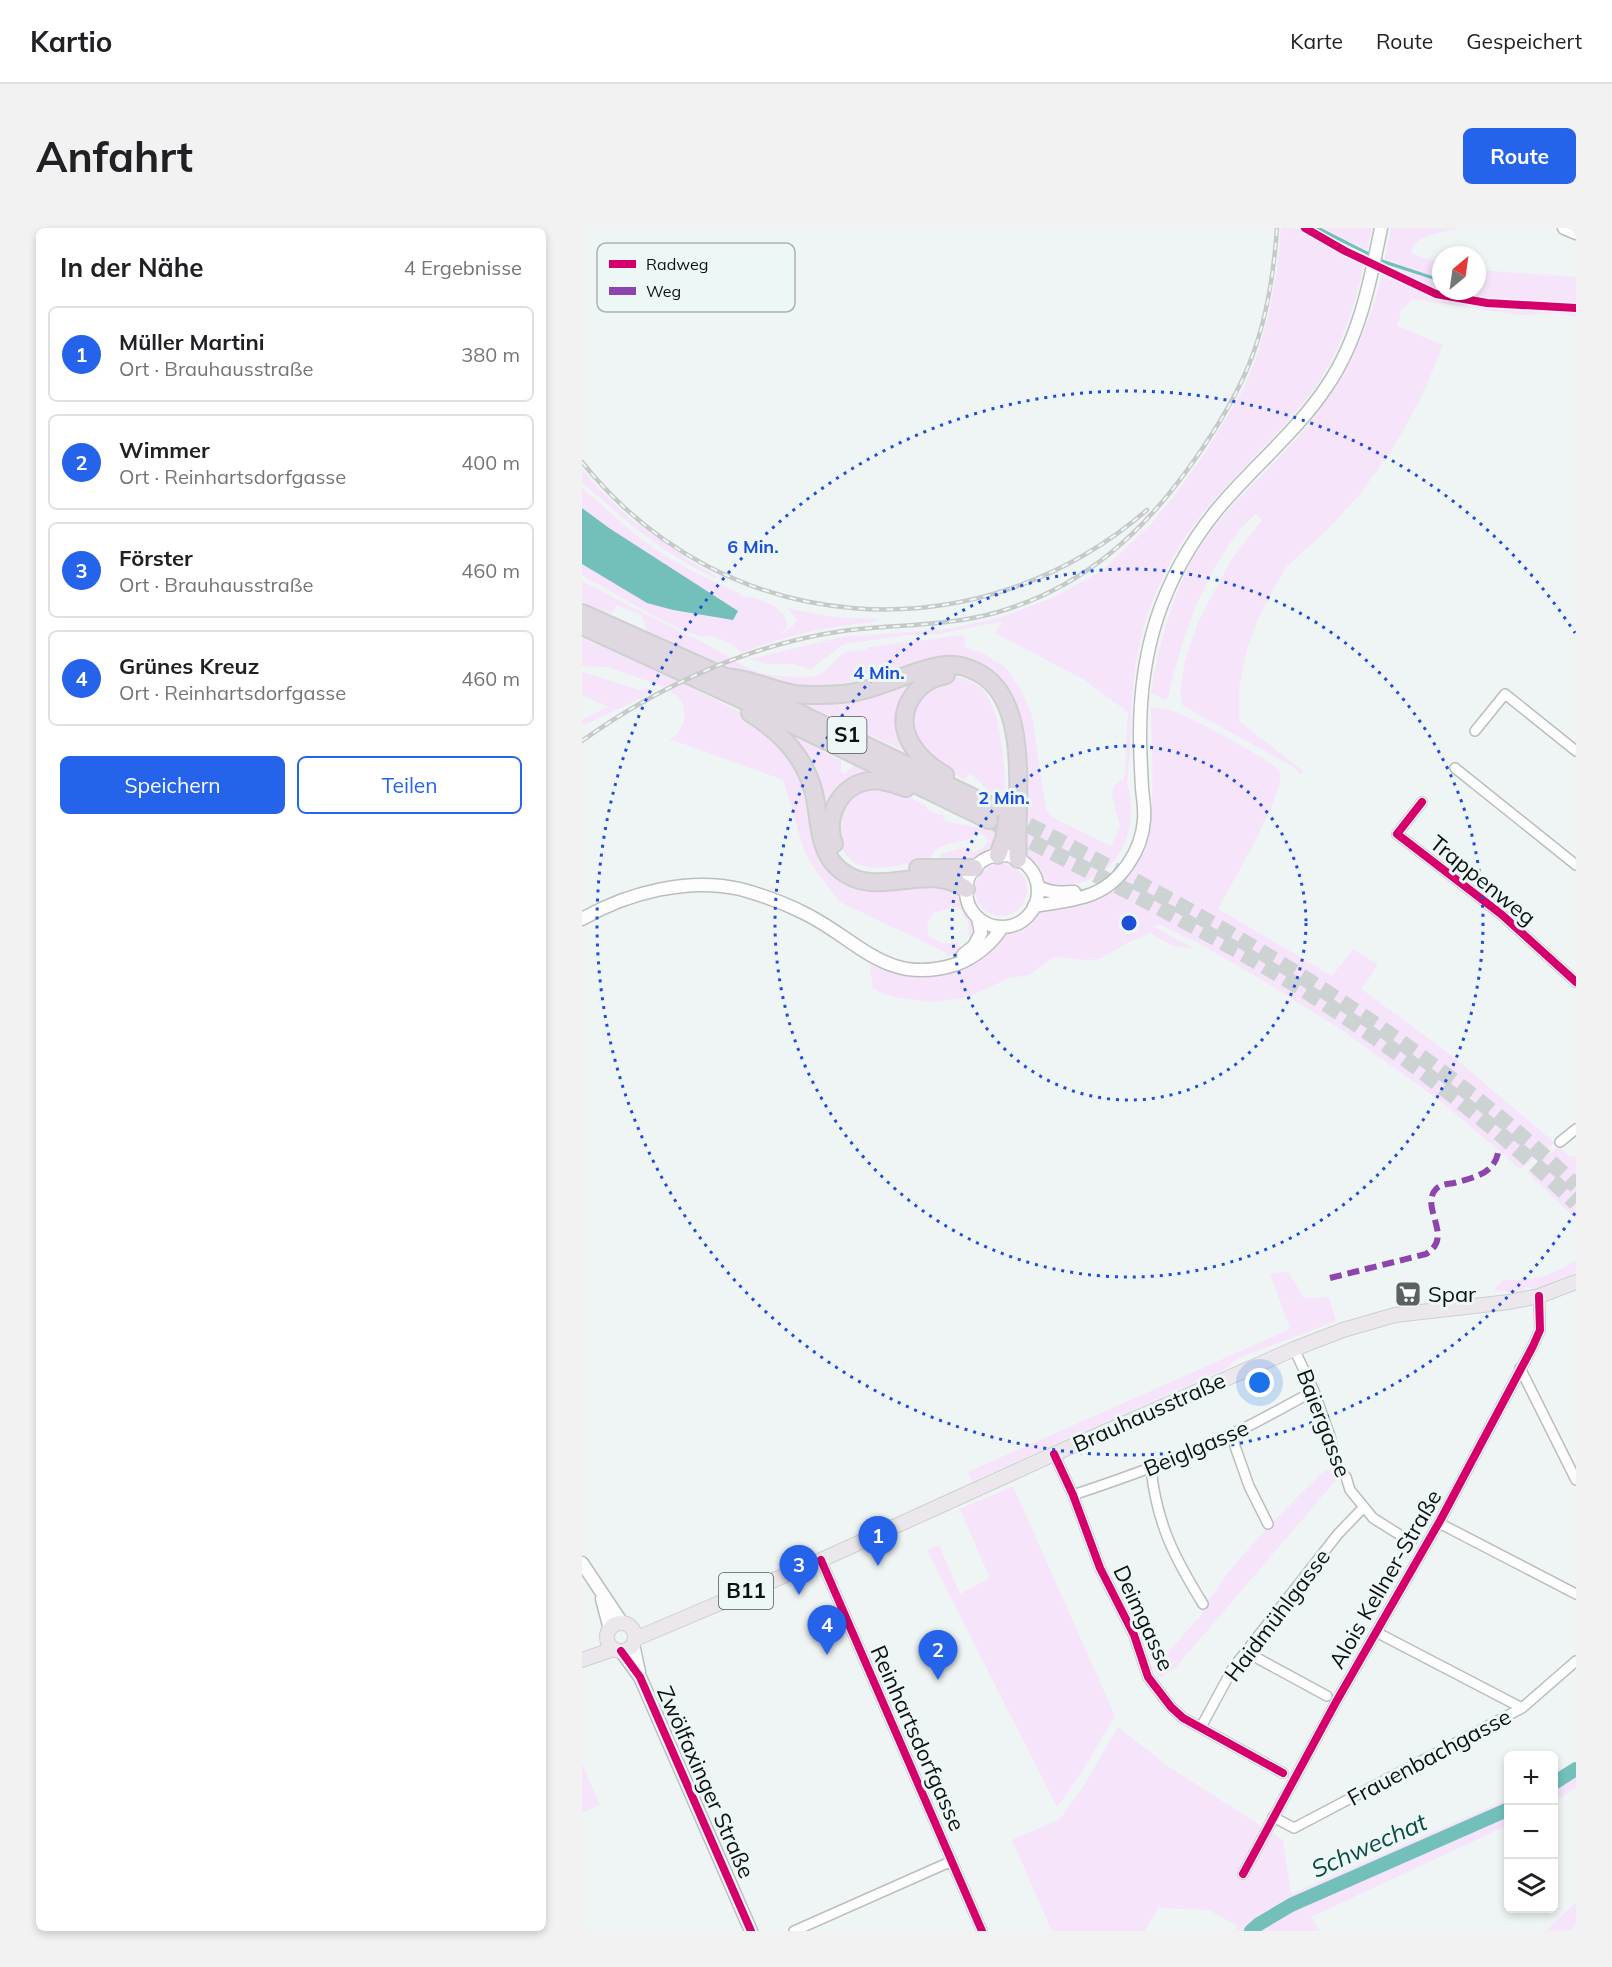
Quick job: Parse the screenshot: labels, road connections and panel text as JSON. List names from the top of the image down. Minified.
{"streets":{"highway":["S1"],"main road":["Brauhausstraße","B11","Zwölfaxinger Straße"],"street":["Trappenweg","Baiergasse","Beiglgasse","Alois Kellner-Straße","Haidmühlgasse","Deimgasse","Reinhartsdorfgasse","Frauenbachgasse"]},"crossings":[["Brauhausstraße","Baiergasse"],["Brauhausstraße","Alois Kellner-Straße"],["Brauhausstraße","Deimgasse"],["Brauhausstraße","Reinhartsdorfgasse"],["Brauhausstraße","Zwölfaxinger Straße"],["Baiergasse","Beiglgasse"],["Baiergasse","Haidmühlgasse"],["Beiglgasse","Deimgasse"],["Alois Kellner-Straße","Frauenbachgasse"],["Haidmühlgasse","Deimgasse"]],"water":["Schwechat"],"places":{"supermarket":["Spar"]},"legend":["Radweg","Weg"],"north":"top right","page":{"header":"Kartio","nav":["Karte","Route","Gespeichert"],"buttons":["Route",["Speichern","Teilen"]],"title":"Anfahrt","heading":["In der Nähe","4 Ergebnisse"],"list":[{"mark":"1","name":"Müller Martini","note":"Ort · Brauhausstraße","value":"380 m"},{"mark":"2","name":"Wimmer","note":"Ort · Reinhartsdorfgasse","value":"400 m"},{"mark":"3","name":"Förster","note":"Ort · Brauhausstraße","value":"460 m"},{"mark":"4","name":"Grünes Kreuz","note":"Ort · Reinhartsdorfgasse","value":"460 m"}],"pins":["1","3","4","2"],"map_buttons":["+","−"]},"rings":["6 Min.","4 Min.","2 Min."]}
